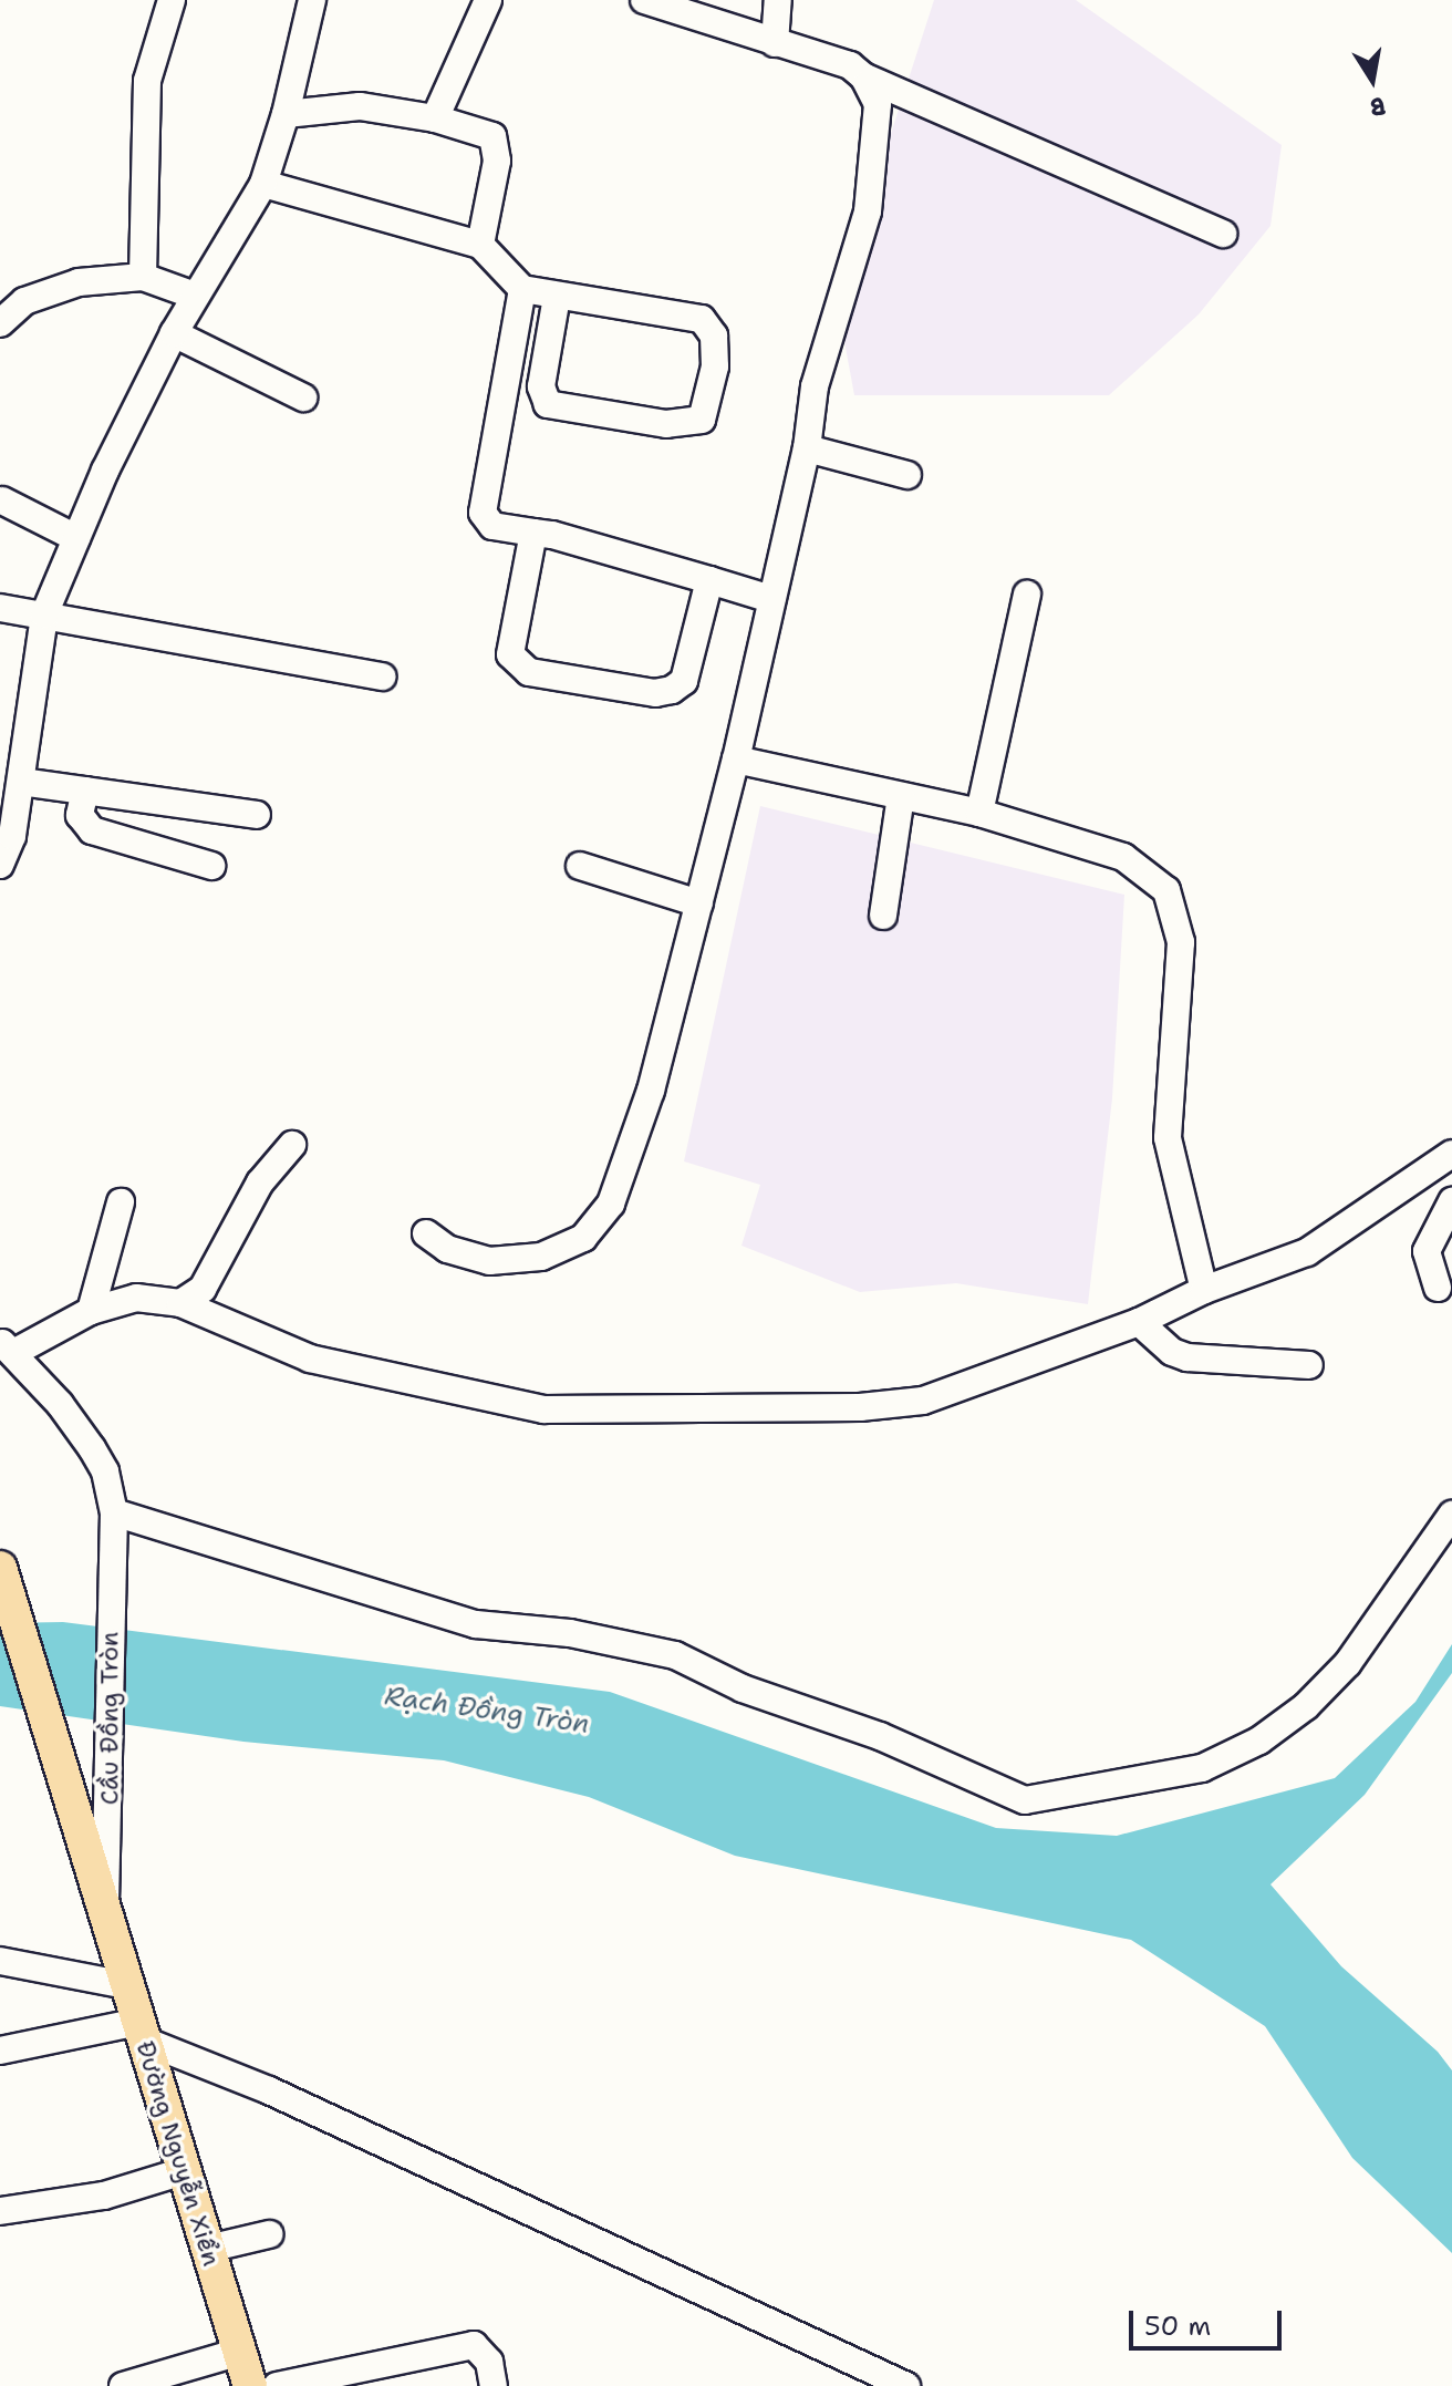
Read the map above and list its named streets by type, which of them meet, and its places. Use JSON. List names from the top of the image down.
{
  "streets": {
    "main road": ["Đường Nguyễn Xiển"],
    "street": ["Cầu Đồng Tròn"]
  },
  "crossings": [
    ["Cầu Đồng Tròn", "Đường Nguyễn Xiển"]
  ],
  "water": ["Rạch Đồng Tròn"],
  "scale_bar": "50 m",
  "north": "bottom"
}
